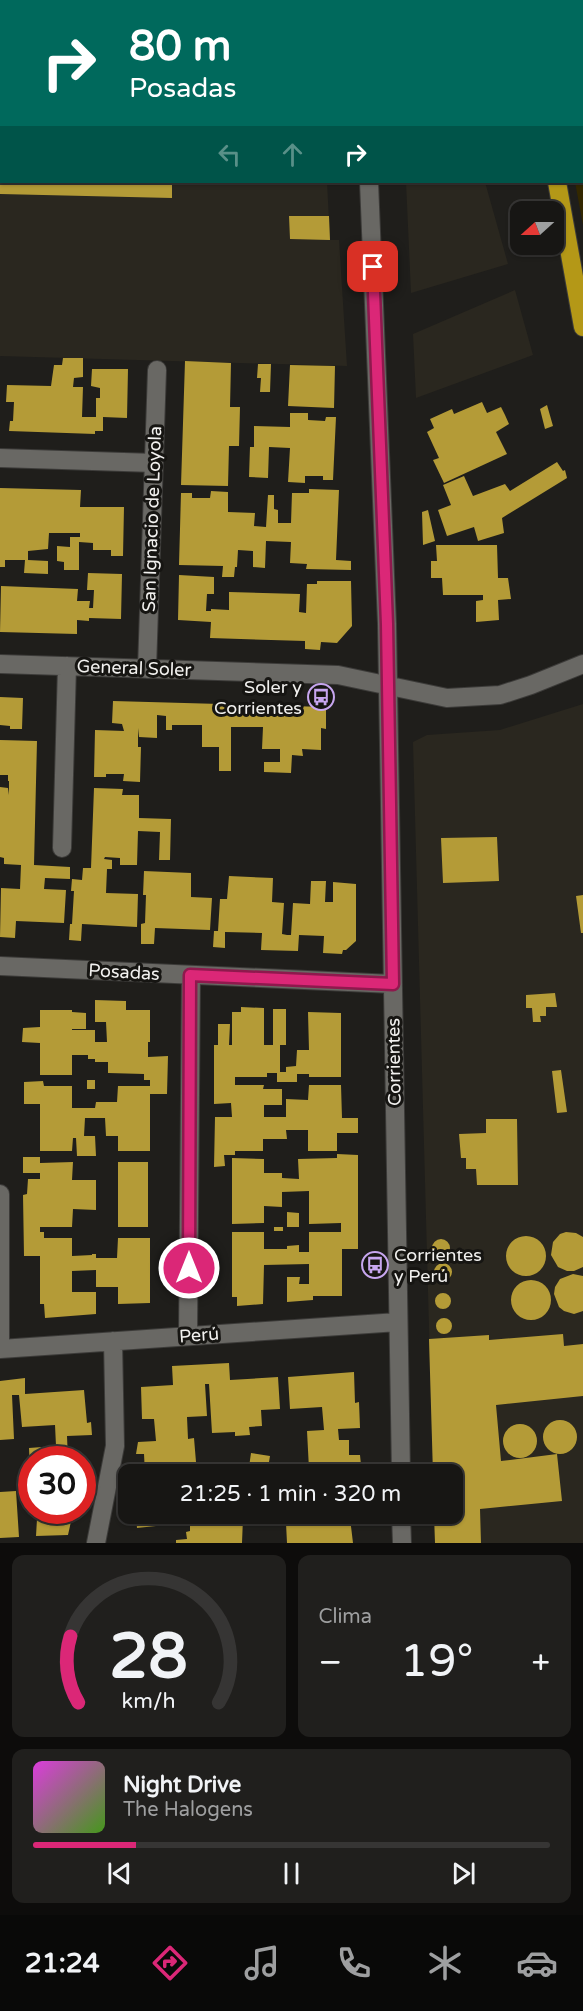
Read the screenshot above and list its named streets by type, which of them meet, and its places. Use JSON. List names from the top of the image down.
{
  "streets": {
    "street": [
      "San Ignacio de Loyola",
      "General Soler",
      "Posadas",
      "Corrientes",
      "Perú"
    ]
  },
  "crossings": [
    ["San Ignacio de Loyola", "General Soler"],
    ["General Soler", "Corrientes"],
    ["Posadas", "Corrientes"],
    ["Corrientes", "Perú"]
  ],
  "places": {
    "bus stop": ["Soler y Corrientes", "Corrientes y Perú"]
  },
  "north": "left",
  "page": {
    "turn": ["80 m", "Posadas"],
    "limit": "30",
    "trip": "21:25 · 1 min · 320 m",
    "tile": "Clima",
    "heat": ["−", "19°", "+"],
    "song": ["Night Drive", "The Halogens"],
    "tabs": "21:24",
    "gauge": ["28", "km/h"]
  }
}
